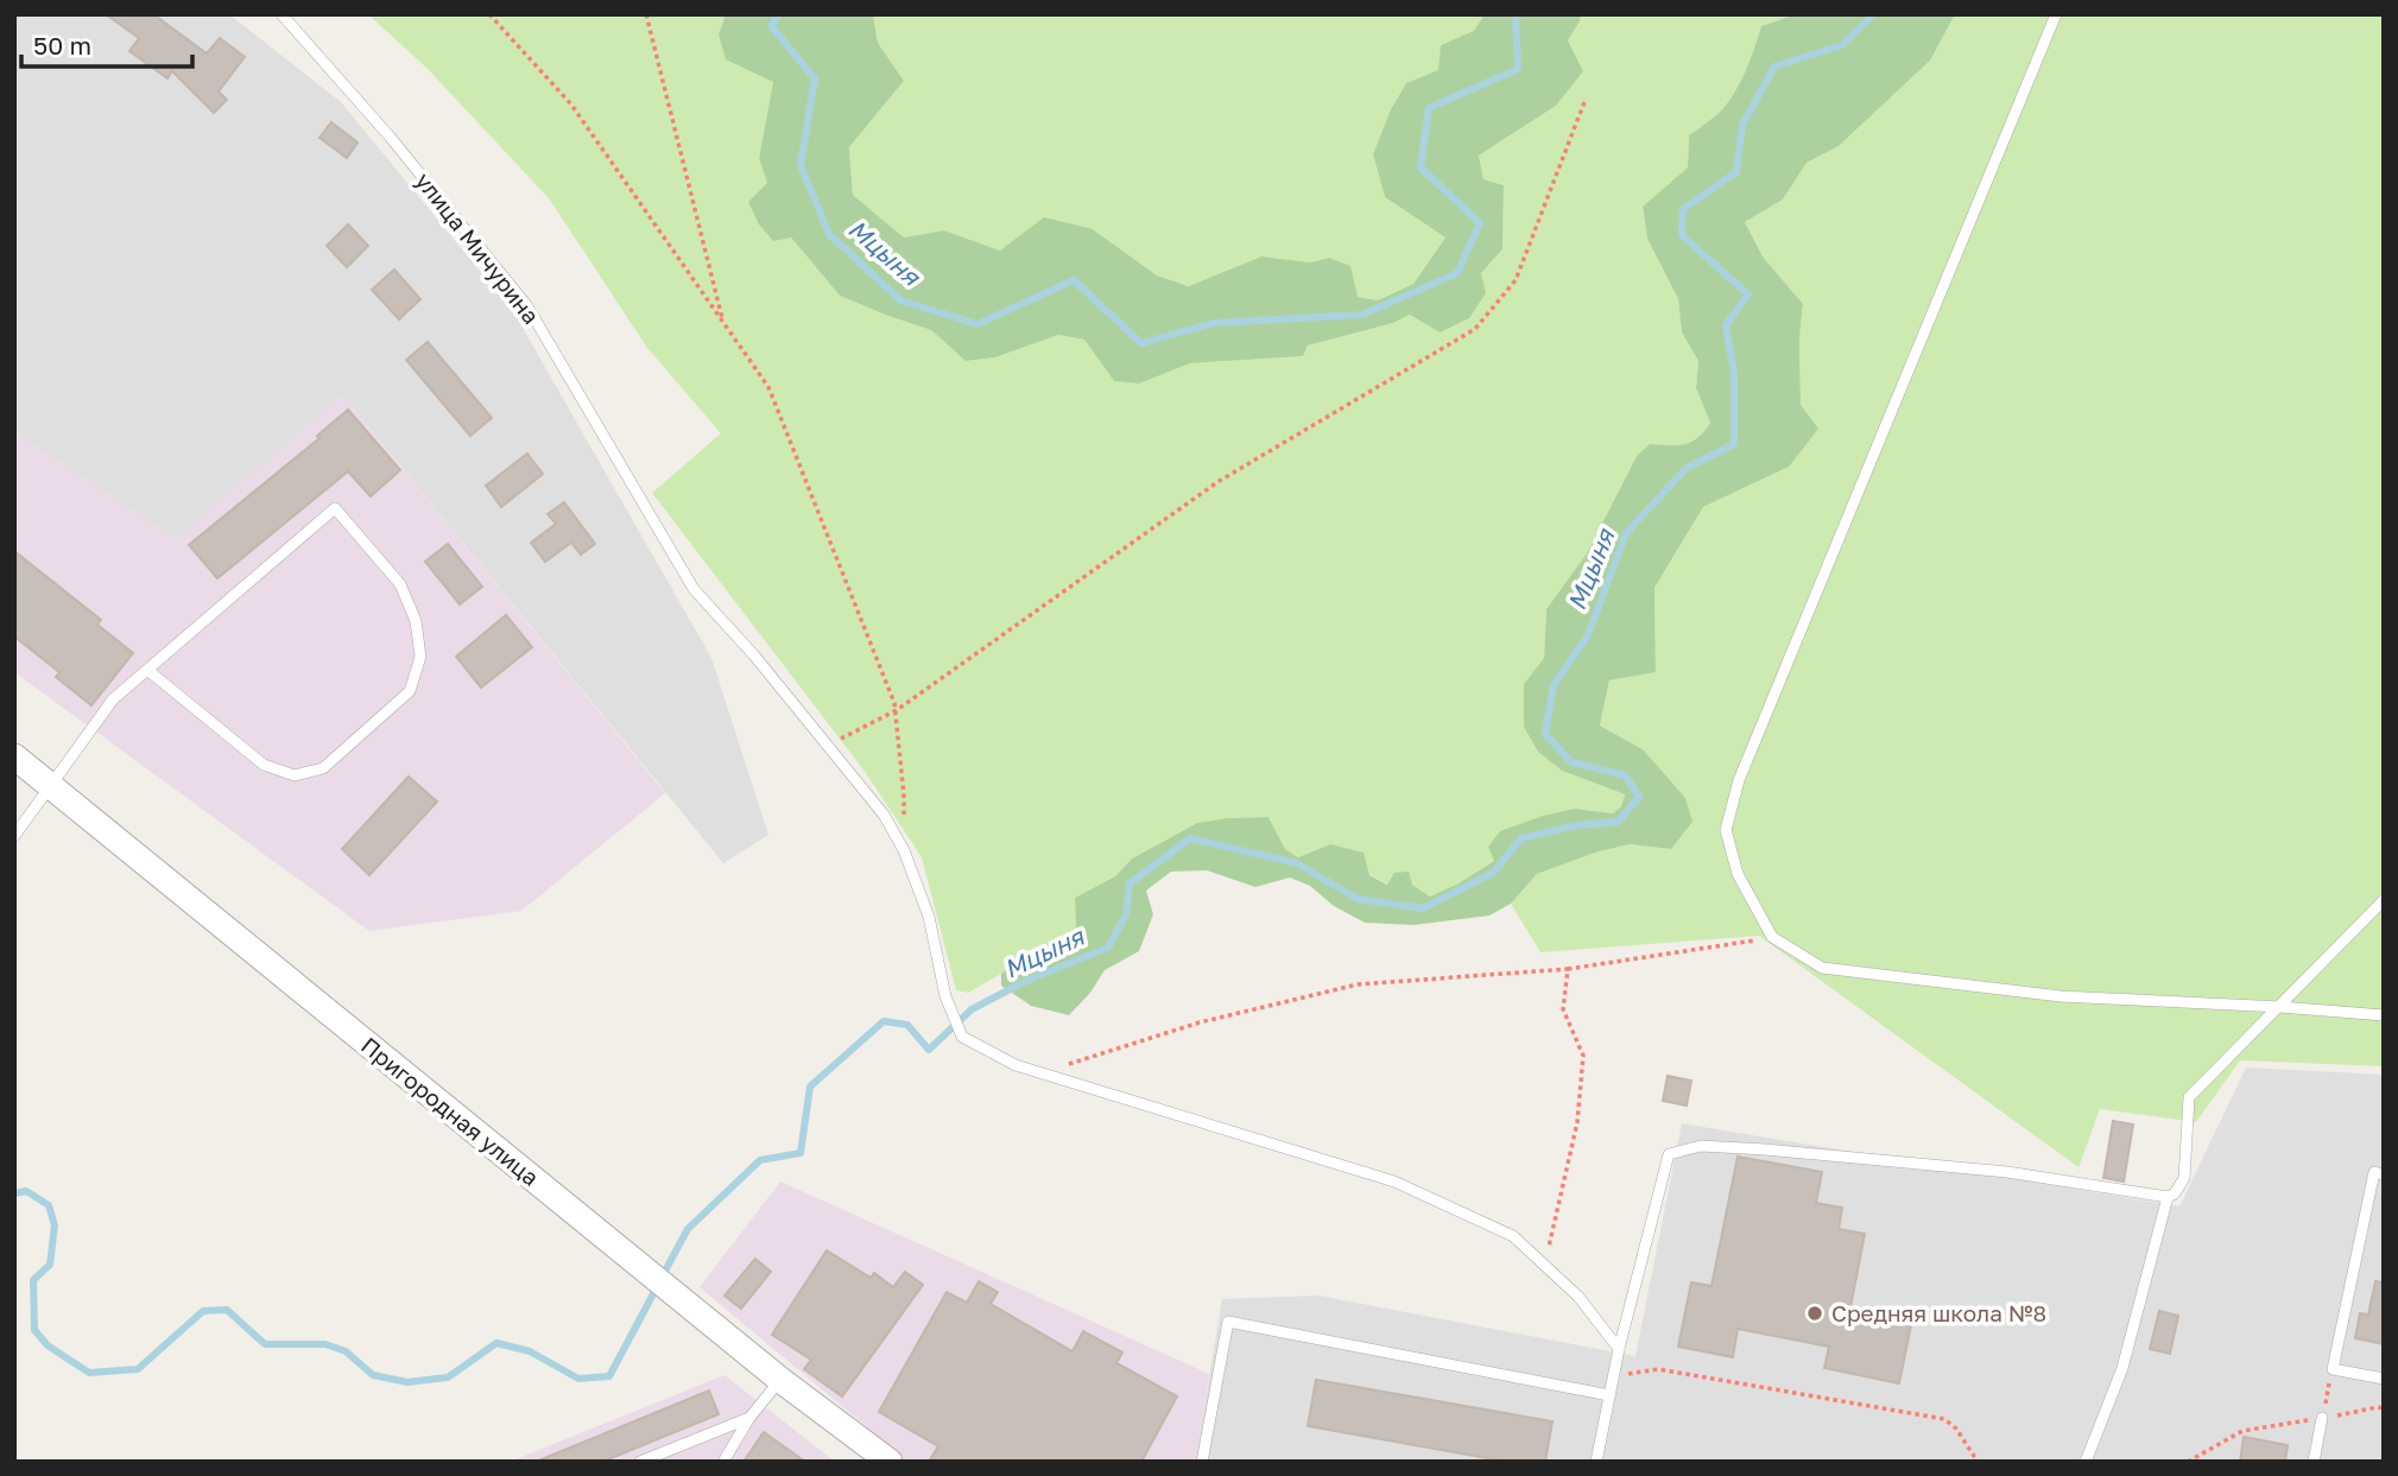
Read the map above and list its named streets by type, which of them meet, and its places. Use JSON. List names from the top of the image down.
{
  "streets": {
    "street": ["Пригородная улица"],
    "lane": ["улица Мичурина"]
  },
  "water": ["Мцыня"],
  "places": ["Средняя школа №8"],
  "scale_bar": "50 m"
}
